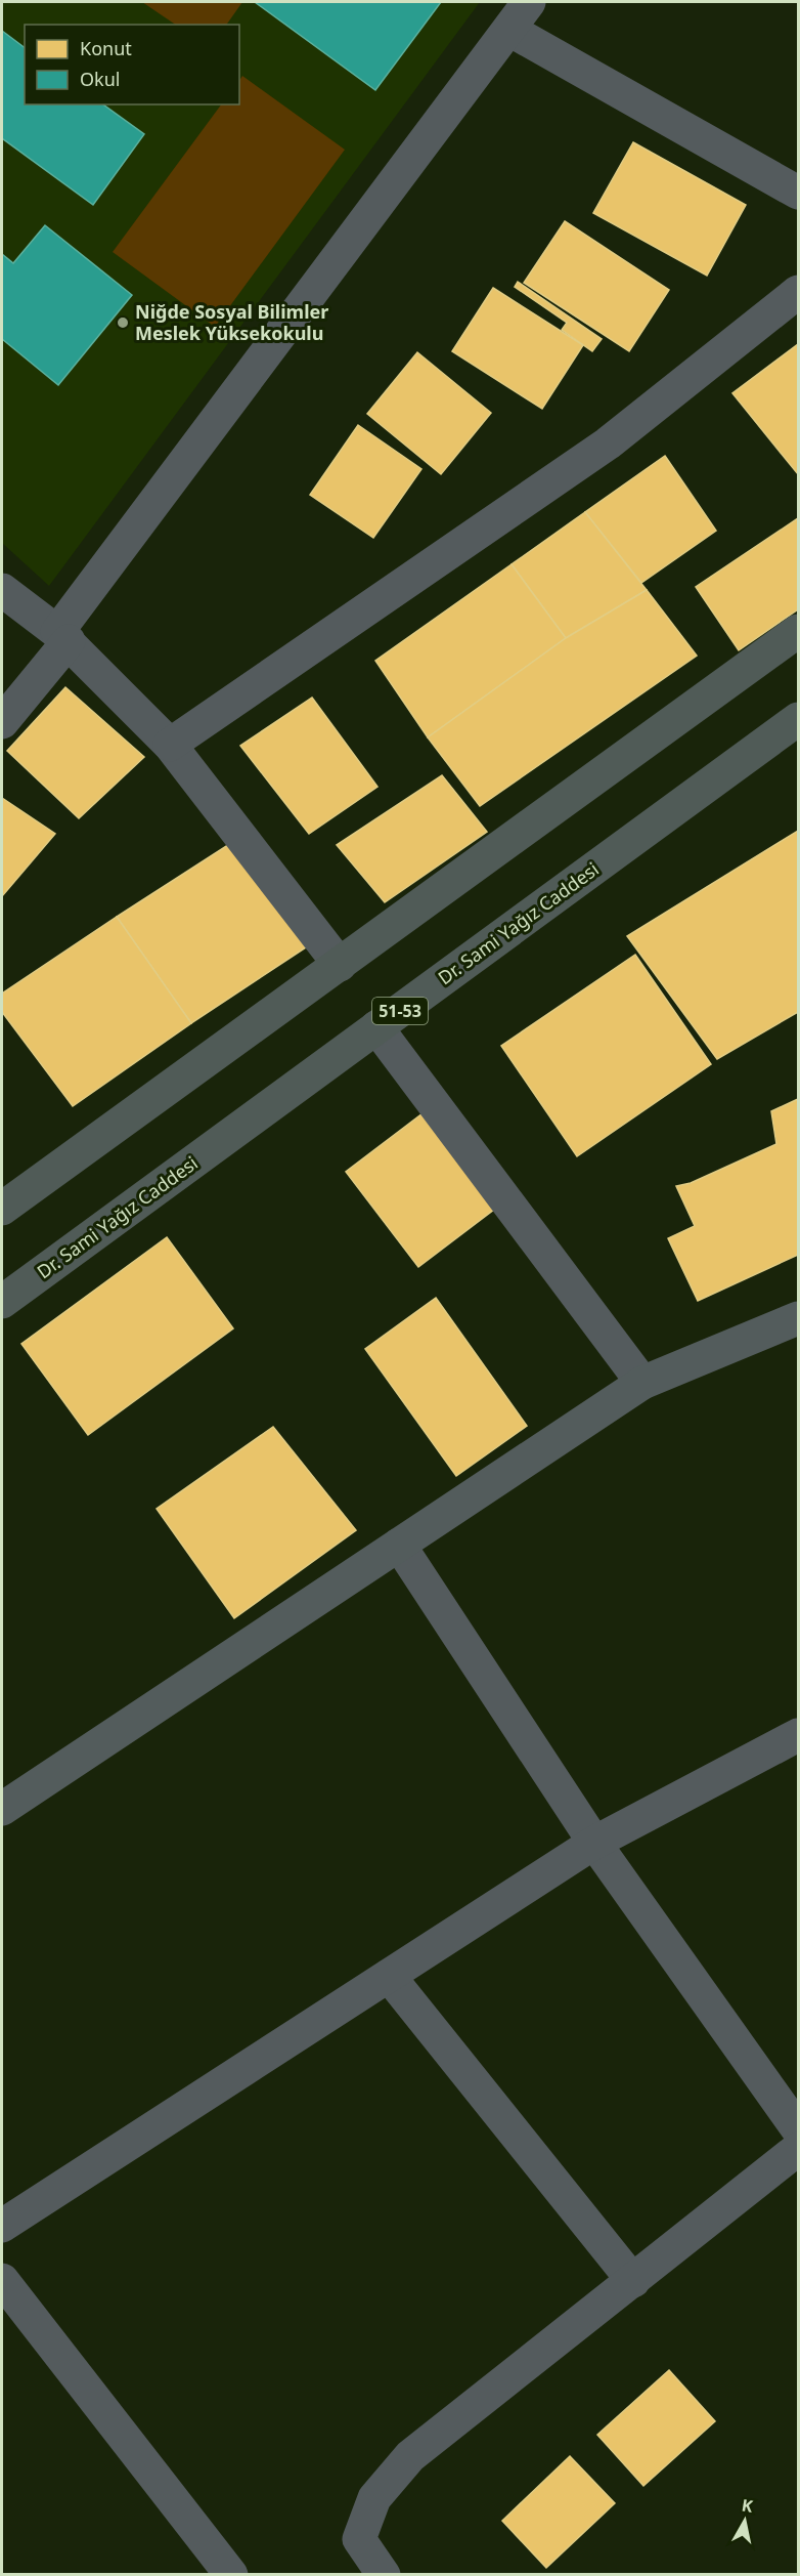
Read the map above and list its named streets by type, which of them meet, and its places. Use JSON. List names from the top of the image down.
{
  "streets": {
    "main road": ["Dr. Sami Yağız Caddesi", "51-53"]
  },
  "places": ["Niğde Sosyal Bilimler Meslek Yüksekokulu"],
  "legend": ["Konut", "Okul"],
  "north": "top"
}
